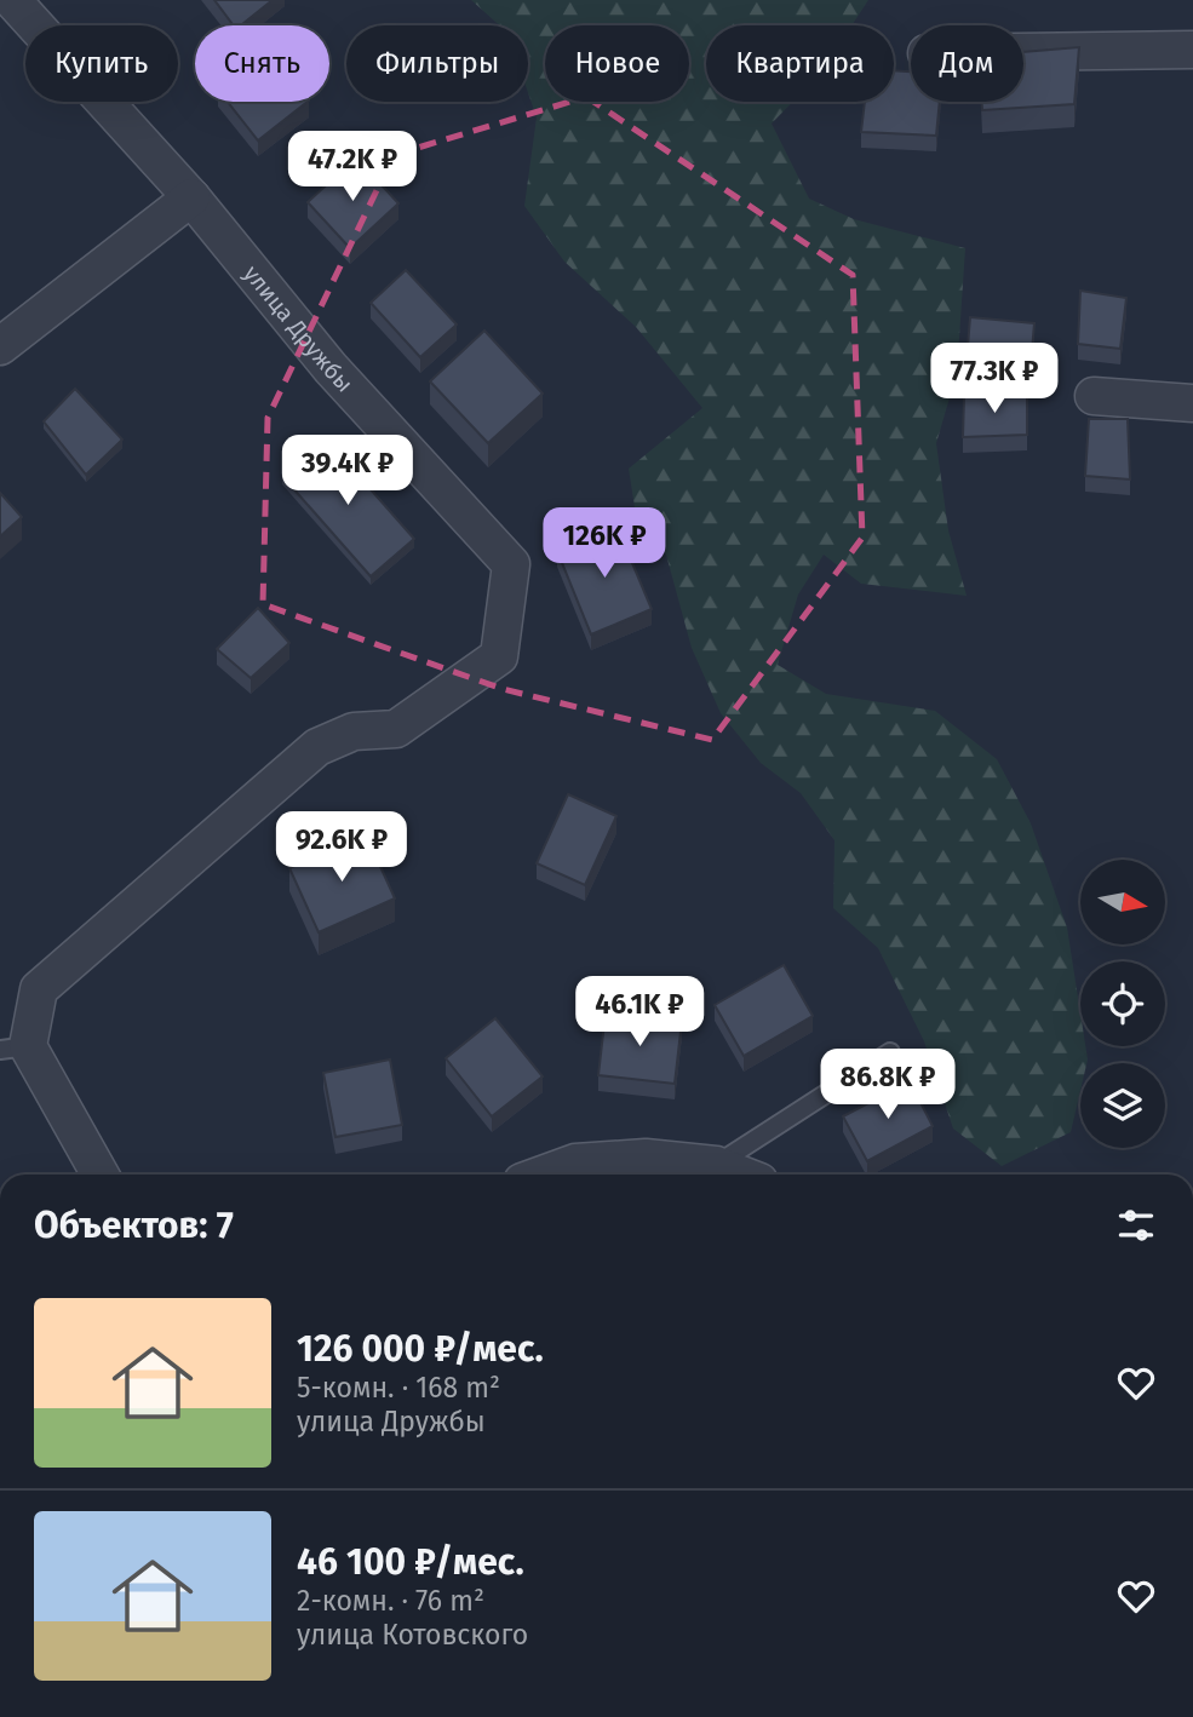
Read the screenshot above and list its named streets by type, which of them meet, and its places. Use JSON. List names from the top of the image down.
{
  "streets": {
    "street": ["улица Дружбы"]
  },
  "north": "right",
  "page": {
    "chip": [
      "Купить",
      "Снять",
      "Фильтры",
      "Новое",
      "Квартира",
      "Дом"
    ],
    "price": [
      "47.2K ₽",
      "77.3K ₽",
      "39.4K ₽",
      "126K ₽",
      "92.6K ₽",
      "46.1K ₽",
      "86.8K ₽"
    ],
    "heading": "Объектов: 7",
    "list": [
      {
        "name": "126 000 ₽/мес.",
        "note": "5-комн. · 168 m² · улица Дружбы"
      },
      {
        "name": "46 100 ₽/мес.",
        "note": "2-комн. · 76 m² · улица Котовского"
      }
    ]
  }
}
